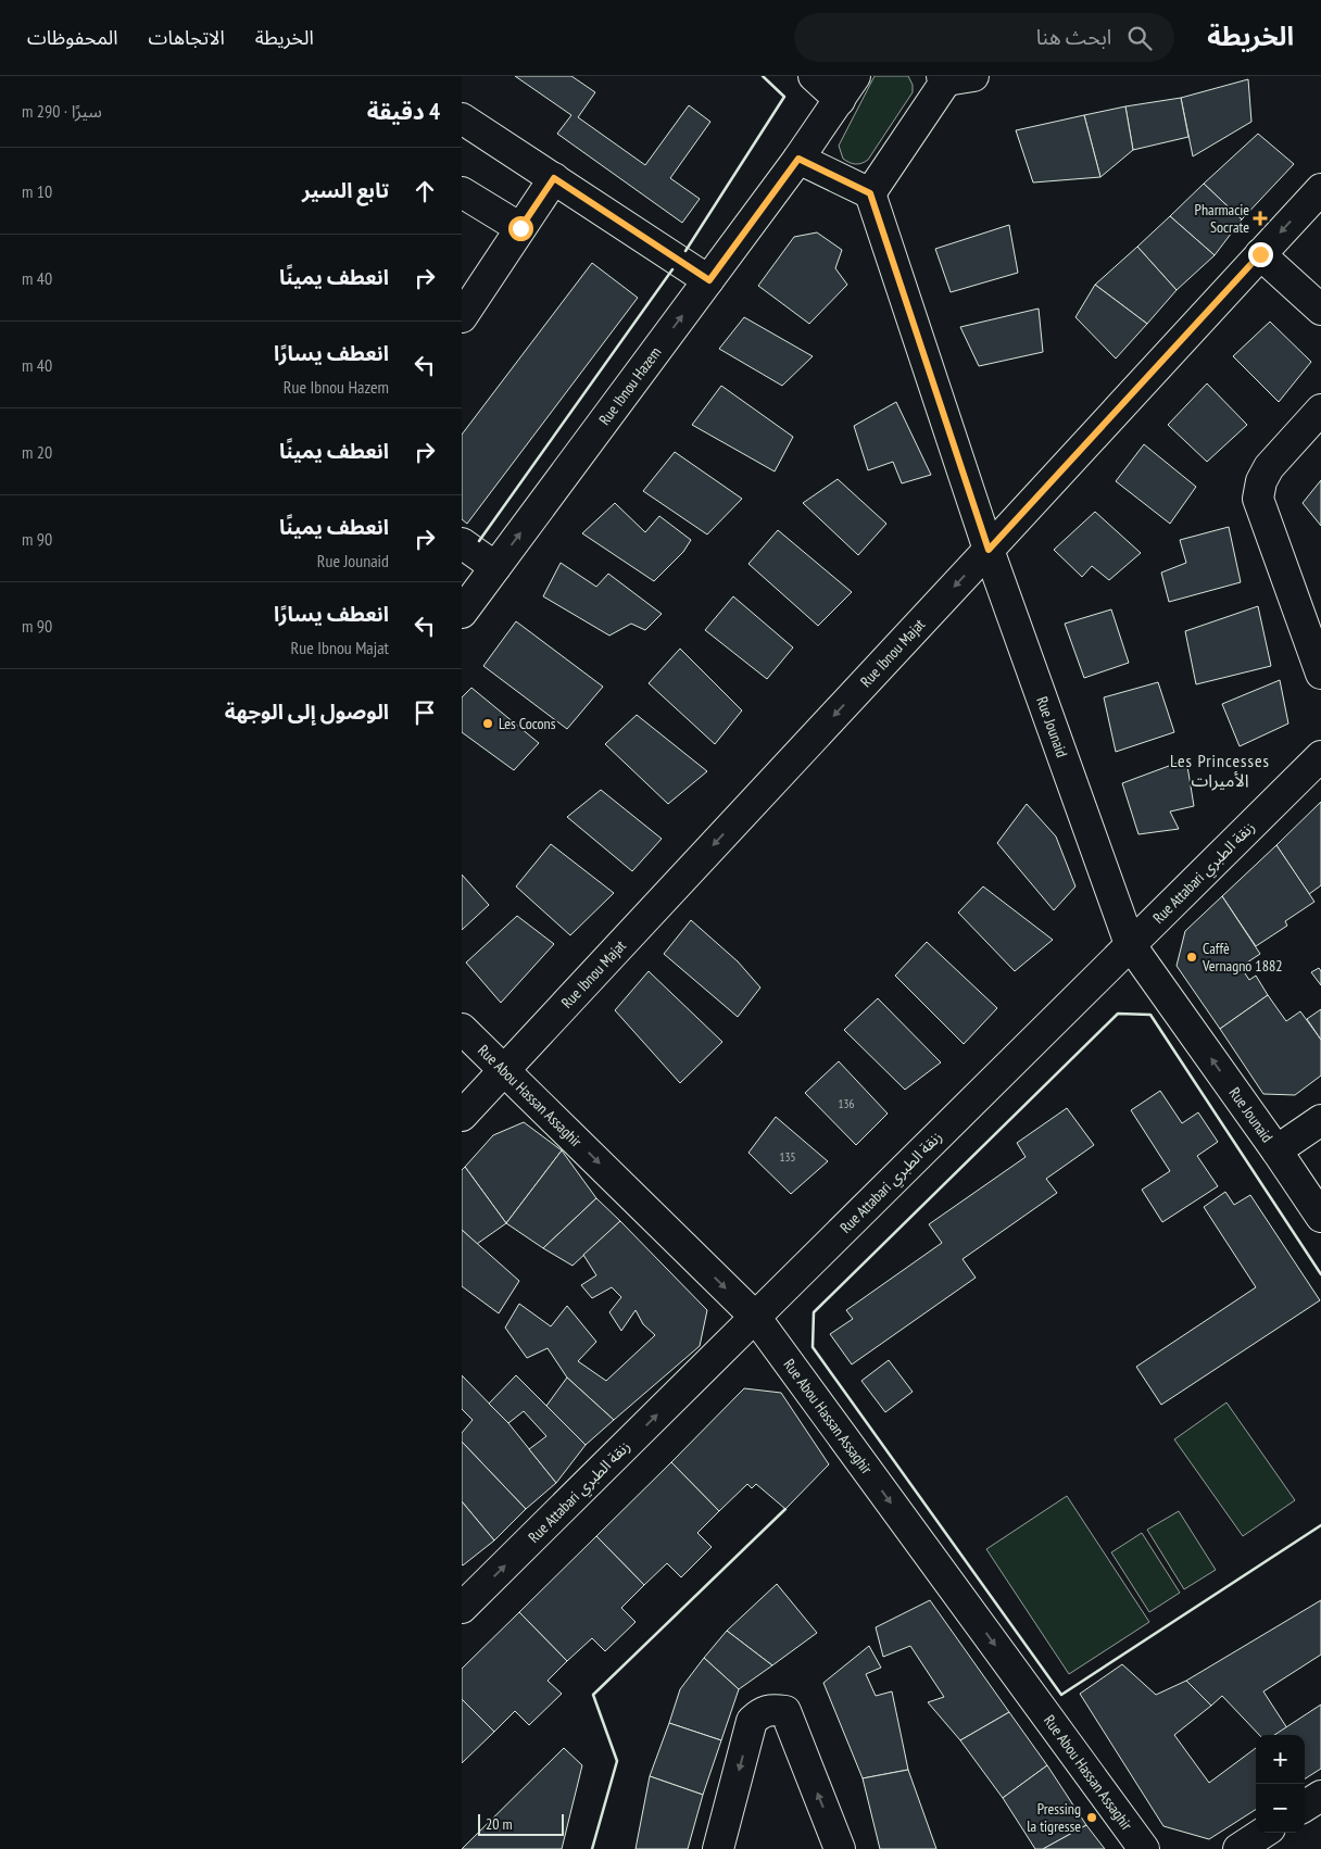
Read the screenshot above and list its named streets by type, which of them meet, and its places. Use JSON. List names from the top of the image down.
{
  "streets": {
    "street": [
      "Rue Ibnou Hazem",
      "Rue Ibnou Majat",
      "Rue Jounaid",
      "Rue Attabari زنقة الطبري",
      "Rue Abou Hassan Assaghir"
    ]
  },
  "crossings": [
    ["Rue Ibnou Majat", "Rue Jounaid"],
    ["Rue Ibnou Majat", "Rue Abou Hassan Assaghir"],
    ["Rue Jounaid", "Rue Attabari زنقة الطبري"],
    ["Rue Attabari زنقة الطبري", "Rue Abou Hassan Assaghir"]
  ],
  "one_way": ["Rue Ibnou Majat", "Rue Abou Hassan Assaghir"],
  "districts": ["Les Princesses الأميرات"],
  "places": {
    "health": ["Pharmacie Socrate"],
    "other": ["Les Cocons", "Caffè Vernagno 1882", "Pressing la tigresse"]
  },
  "house_numbers": ["136", "135"],
  "scale_bar": "20 m",
  "page": {
    "header": "الخريطة",
    "search": "ابحث هنا",
    "nav": ["الخريطة", "الاتجاهات", "المحفوظات"],
    "heading": ["4 دقيقة", "سيرًا · 290 m"],
    "list": [
      ["تابع السير", "10 m"],
      ["انعطف يمينًا", "40 m"],
      ["انعطف يسارًا", "Rue Ibnou Hazem", "40 m"],
      ["انعطف يمينًا", "20 m"],
      ["انعطف يمينًا", "Rue Jounaid", "90 m"],
      ["انعطف يسارًا", "Rue Ibnou Majat", "90 m"],
      "الوصول إلى الوجهة"
    ],
    "map_buttons": ["+", "−"],
    "scale": "20 m"
  }
}
